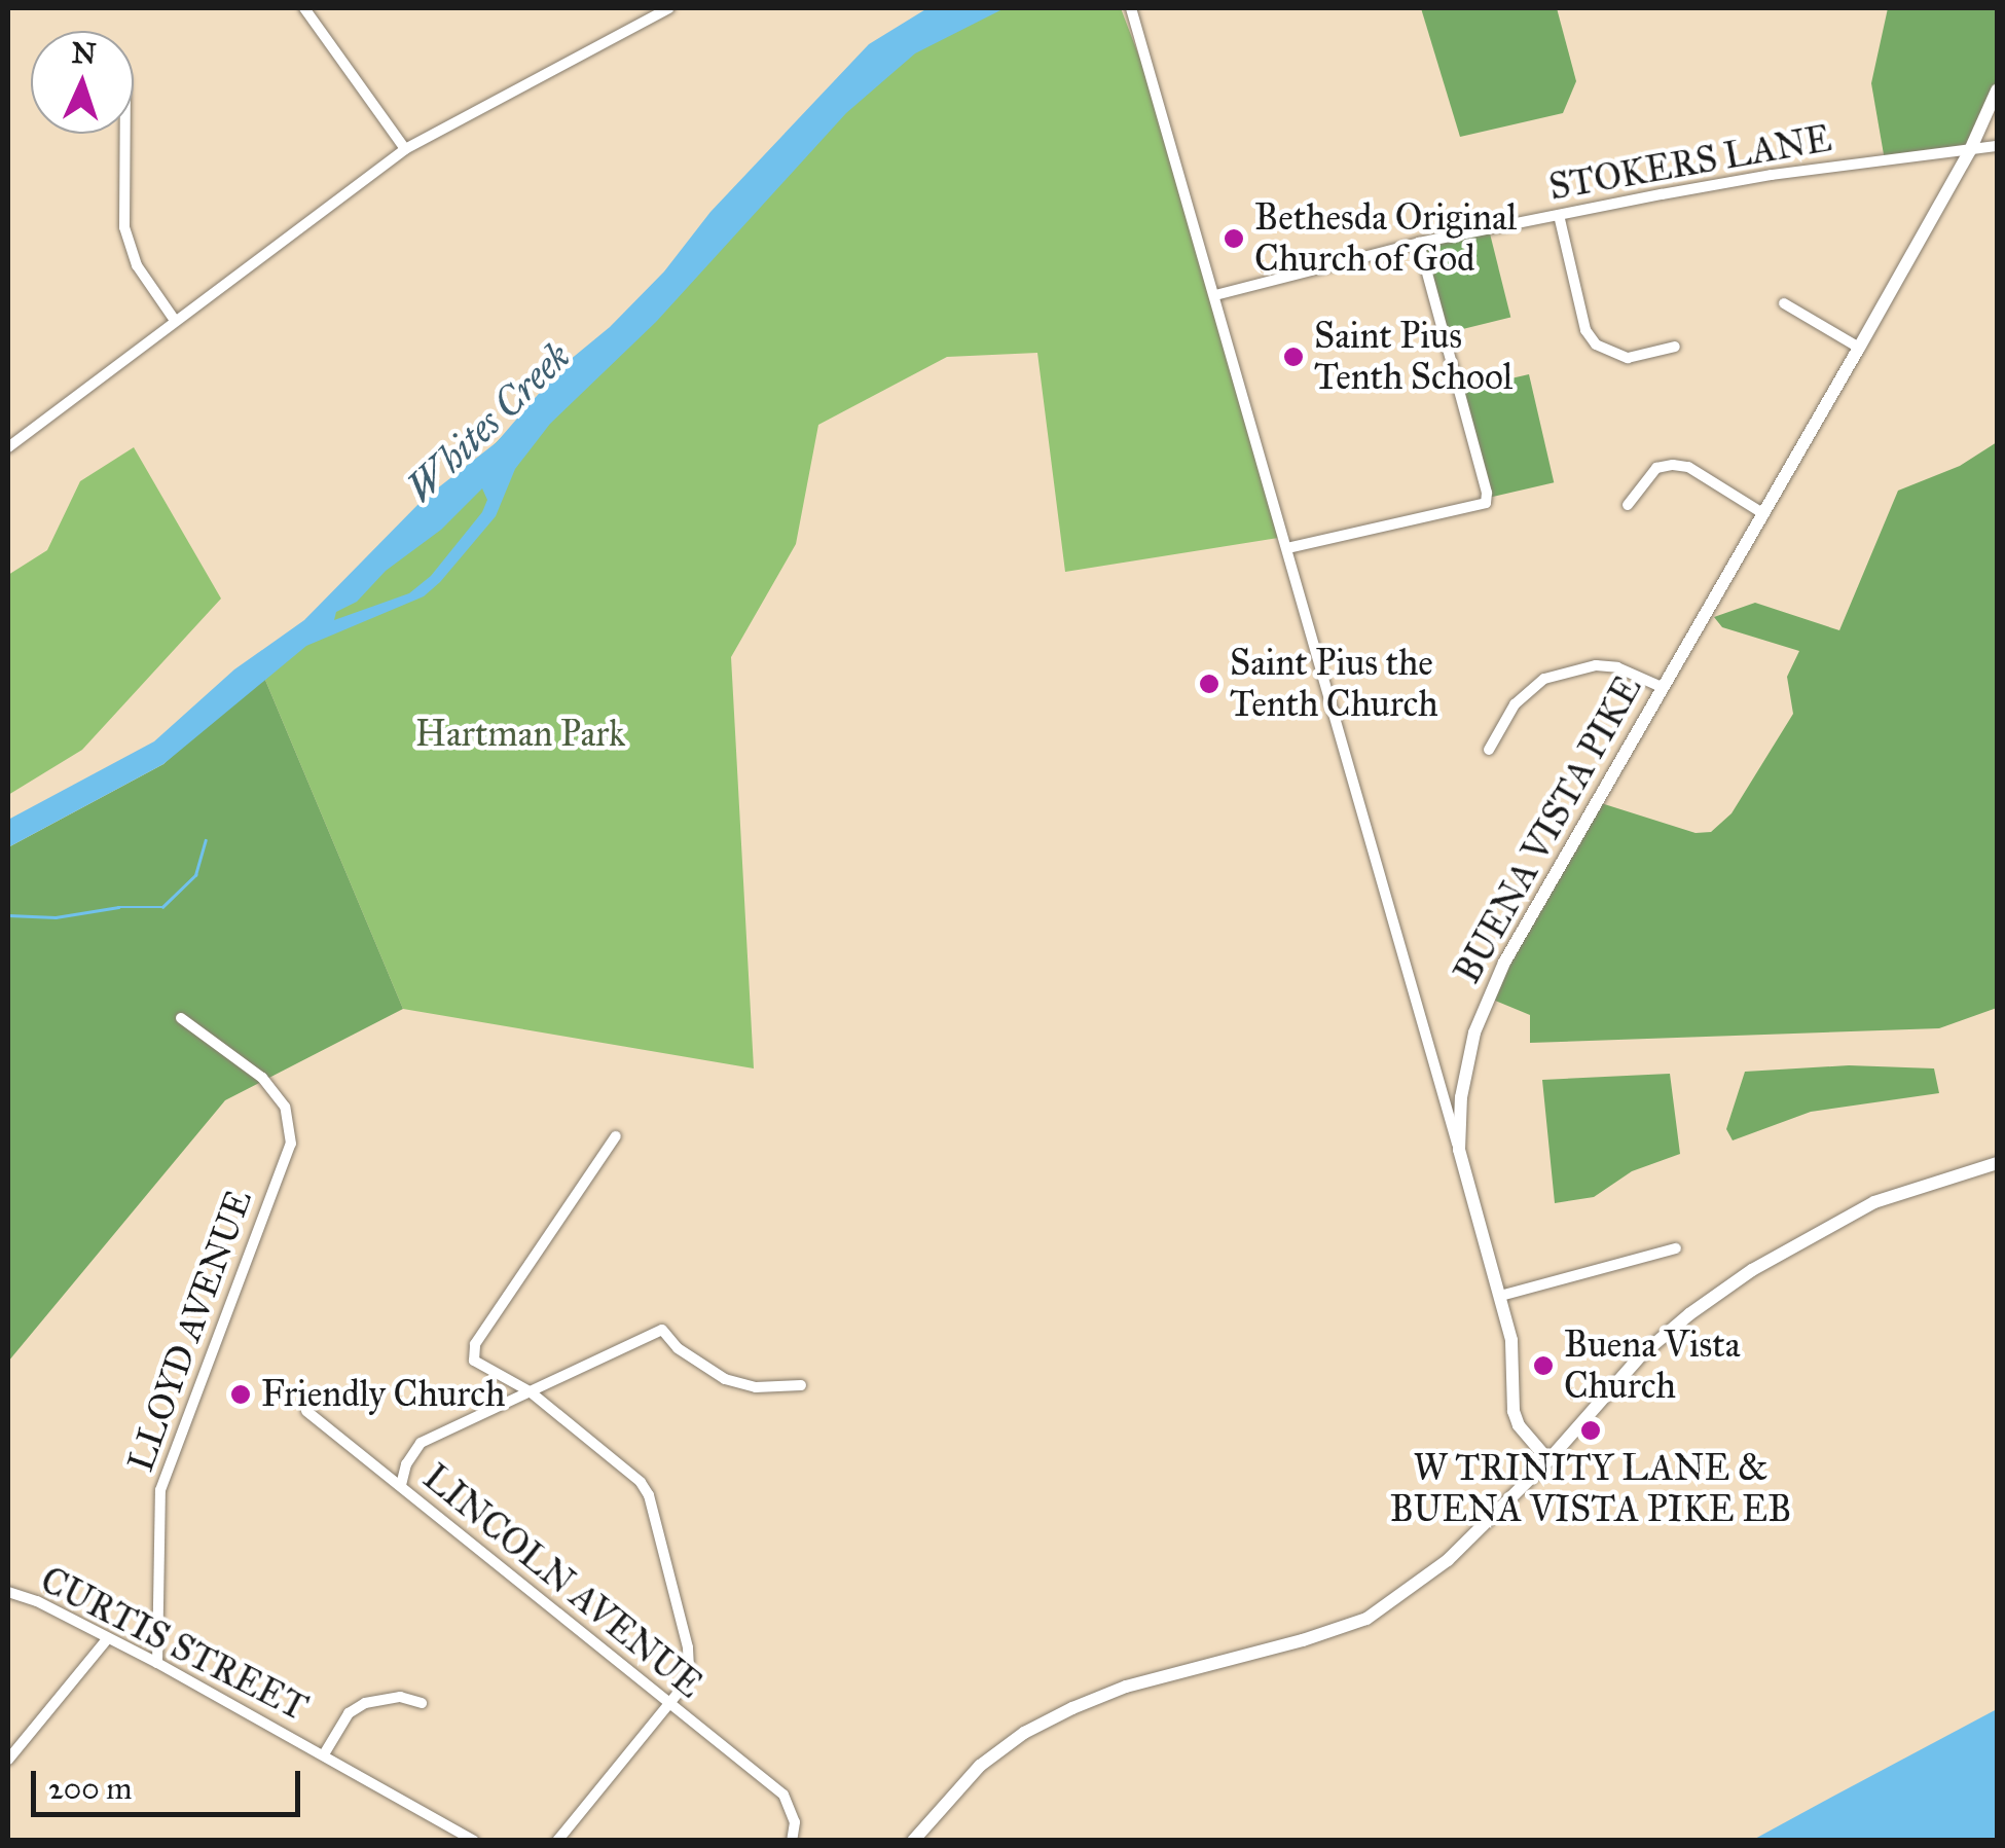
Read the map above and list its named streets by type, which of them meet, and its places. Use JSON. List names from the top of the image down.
{
  "streets": {
    "main road": ["BUENA VISTA PIKE"],
    "street": [
      "STOKERS LANE",
      "LLOYD AVENUE",
      "LINCOLN AVENUE",
      "CURTIS STREET"
    ]
  },
  "crossings": [
    ["STOKERS LANE", "BUENA VISTA PIKE"],
    ["LLOYD AVENUE", "CURTIS STREET"]
  ],
  "water": ["Whites Creek"],
  "parks": ["Hartman Park"],
  "places": [
    "Bethesda Original Church of God",
    "Saint Pius Tenth School",
    "Saint Pius the Tenth Church",
    "Buena Vista Church",
    "Friendly Church",
    "W TRINITY LANE & BUENA VISTA PIKE EB"
  ],
  "scale_bar": "200 m",
  "north": "top"
}
